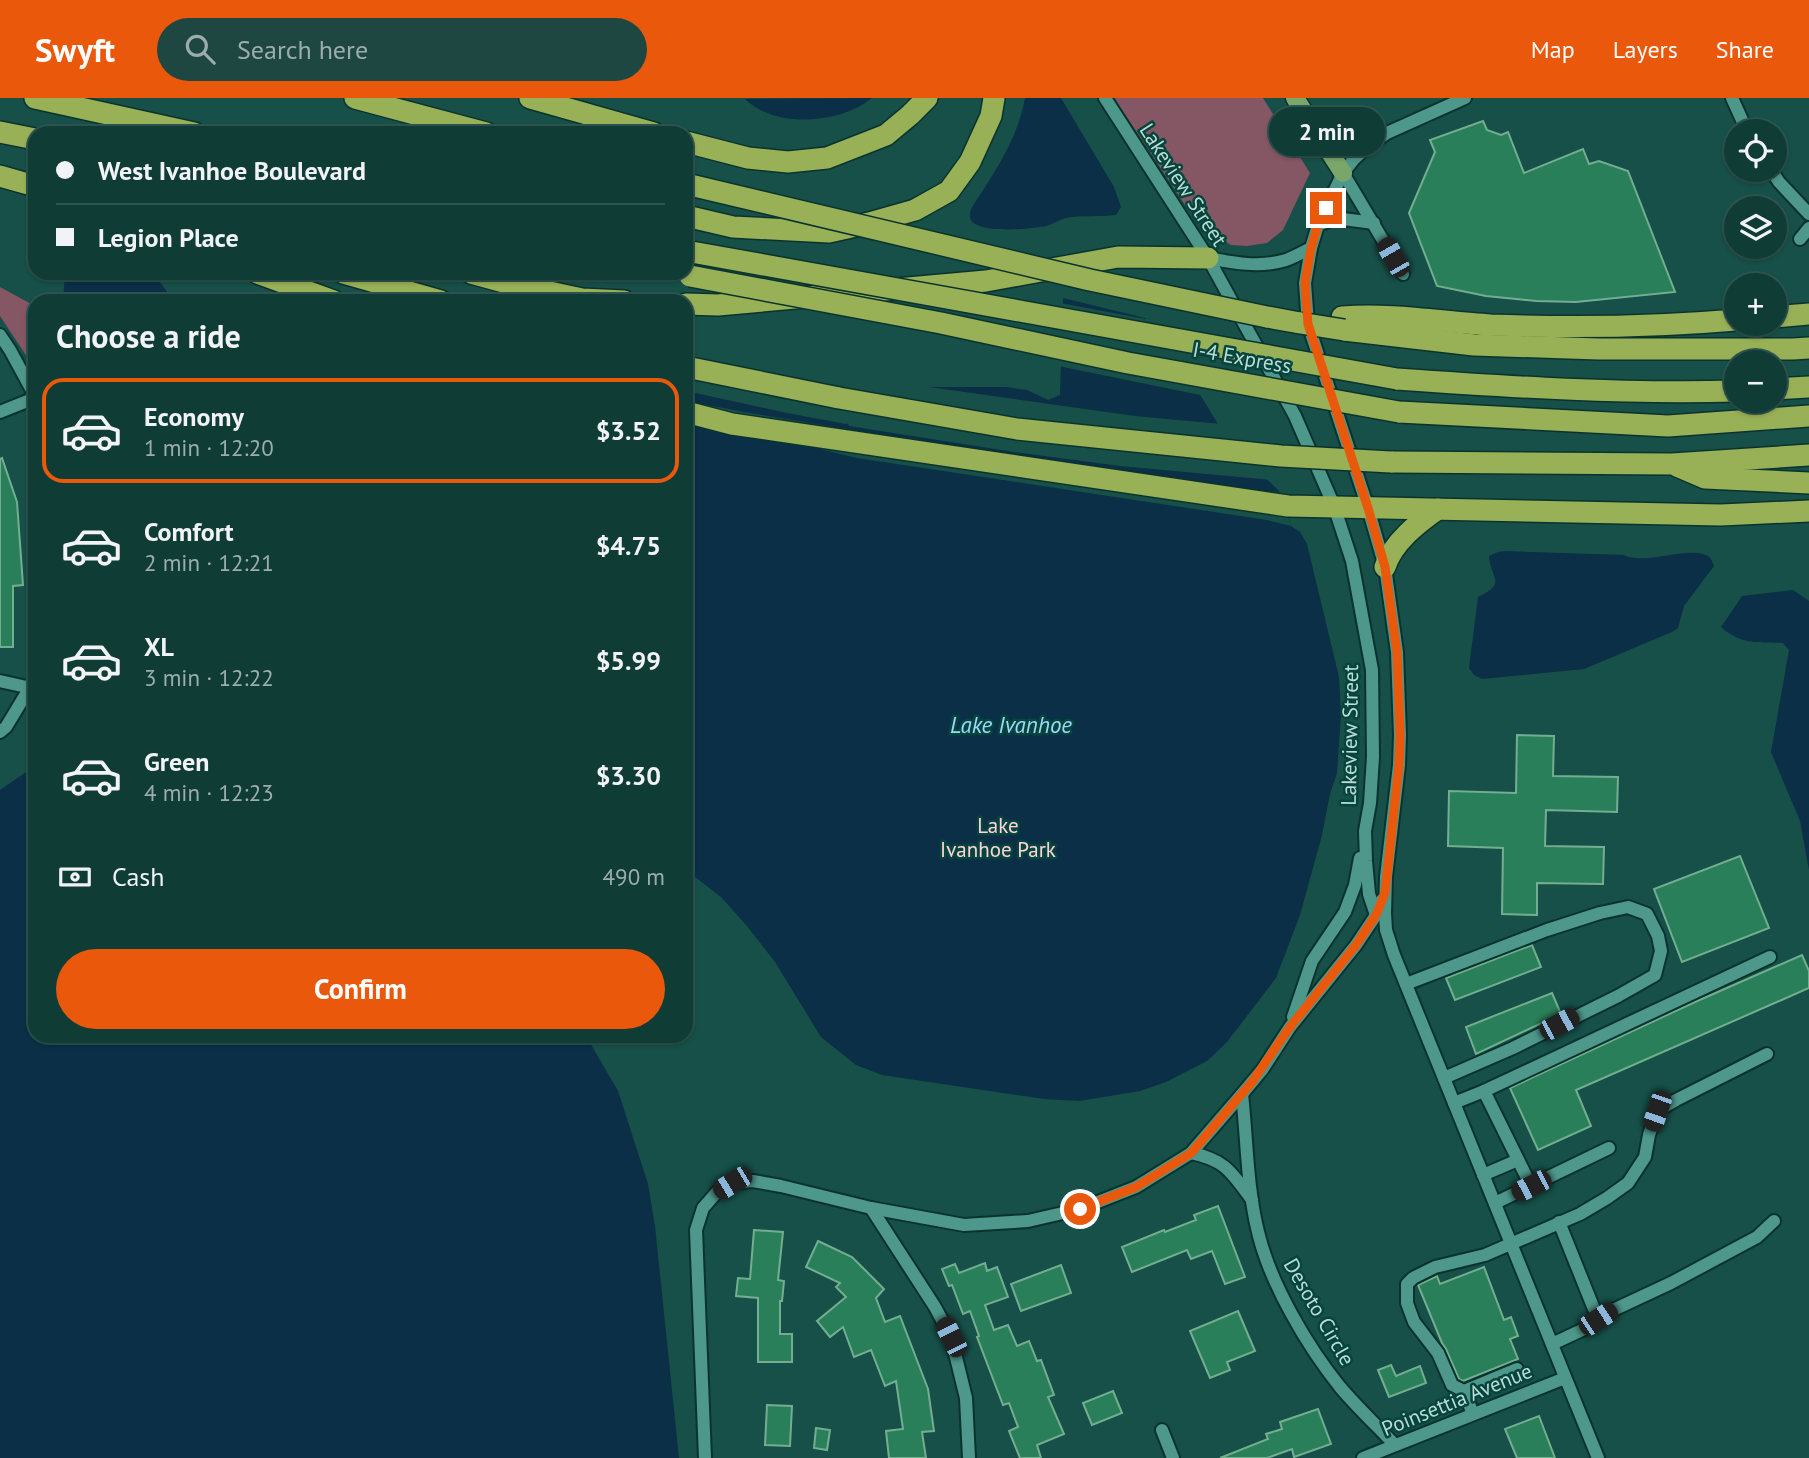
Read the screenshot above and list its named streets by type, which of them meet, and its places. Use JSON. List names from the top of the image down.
{
  "streets": {
    "highway": ["I-4 Express"],
    "street": ["Lakeview Street", "Desoto Circle", "Poinsettia Avenue"]
  },
  "crossings": [
    ["Lakeview Street", "Poinsettia Avenue"],
    ["Desoto Circle", "Poinsettia Avenue"]
  ],
  "water": ["Lake Ivanhoe"],
  "parks": ["Lake Ivanhoe Park"],
  "page": {
    "header": "Swyft",
    "search": "Search here",
    "nav": ["Map", "Layers", "Share"],
    "bubble": "2 min",
    "map_buttons": ["+", "−"],
    "banner": ["West Ivanhoe Boulevard", "Legion Place"],
    "heading": "Choose a ride",
    "list": [
      {
        "name": "Economy",
        "note": "1 min · 12:20",
        "value": "$3.52"
      },
      {
        "name": "Comfort",
        "note": "2 min · 12:21",
        "value": "$4.75"
      },
      {
        "name": "XL",
        "note": "3 min · 12:22",
        "value": "$5.99"
      },
      {
        "name": "Green",
        "note": "4 min · 12:23",
        "value": "$3.30"
      }
    ],
    "pay": ["Cash", "490 m"],
    "buttons": "Confirm"
  }
}
